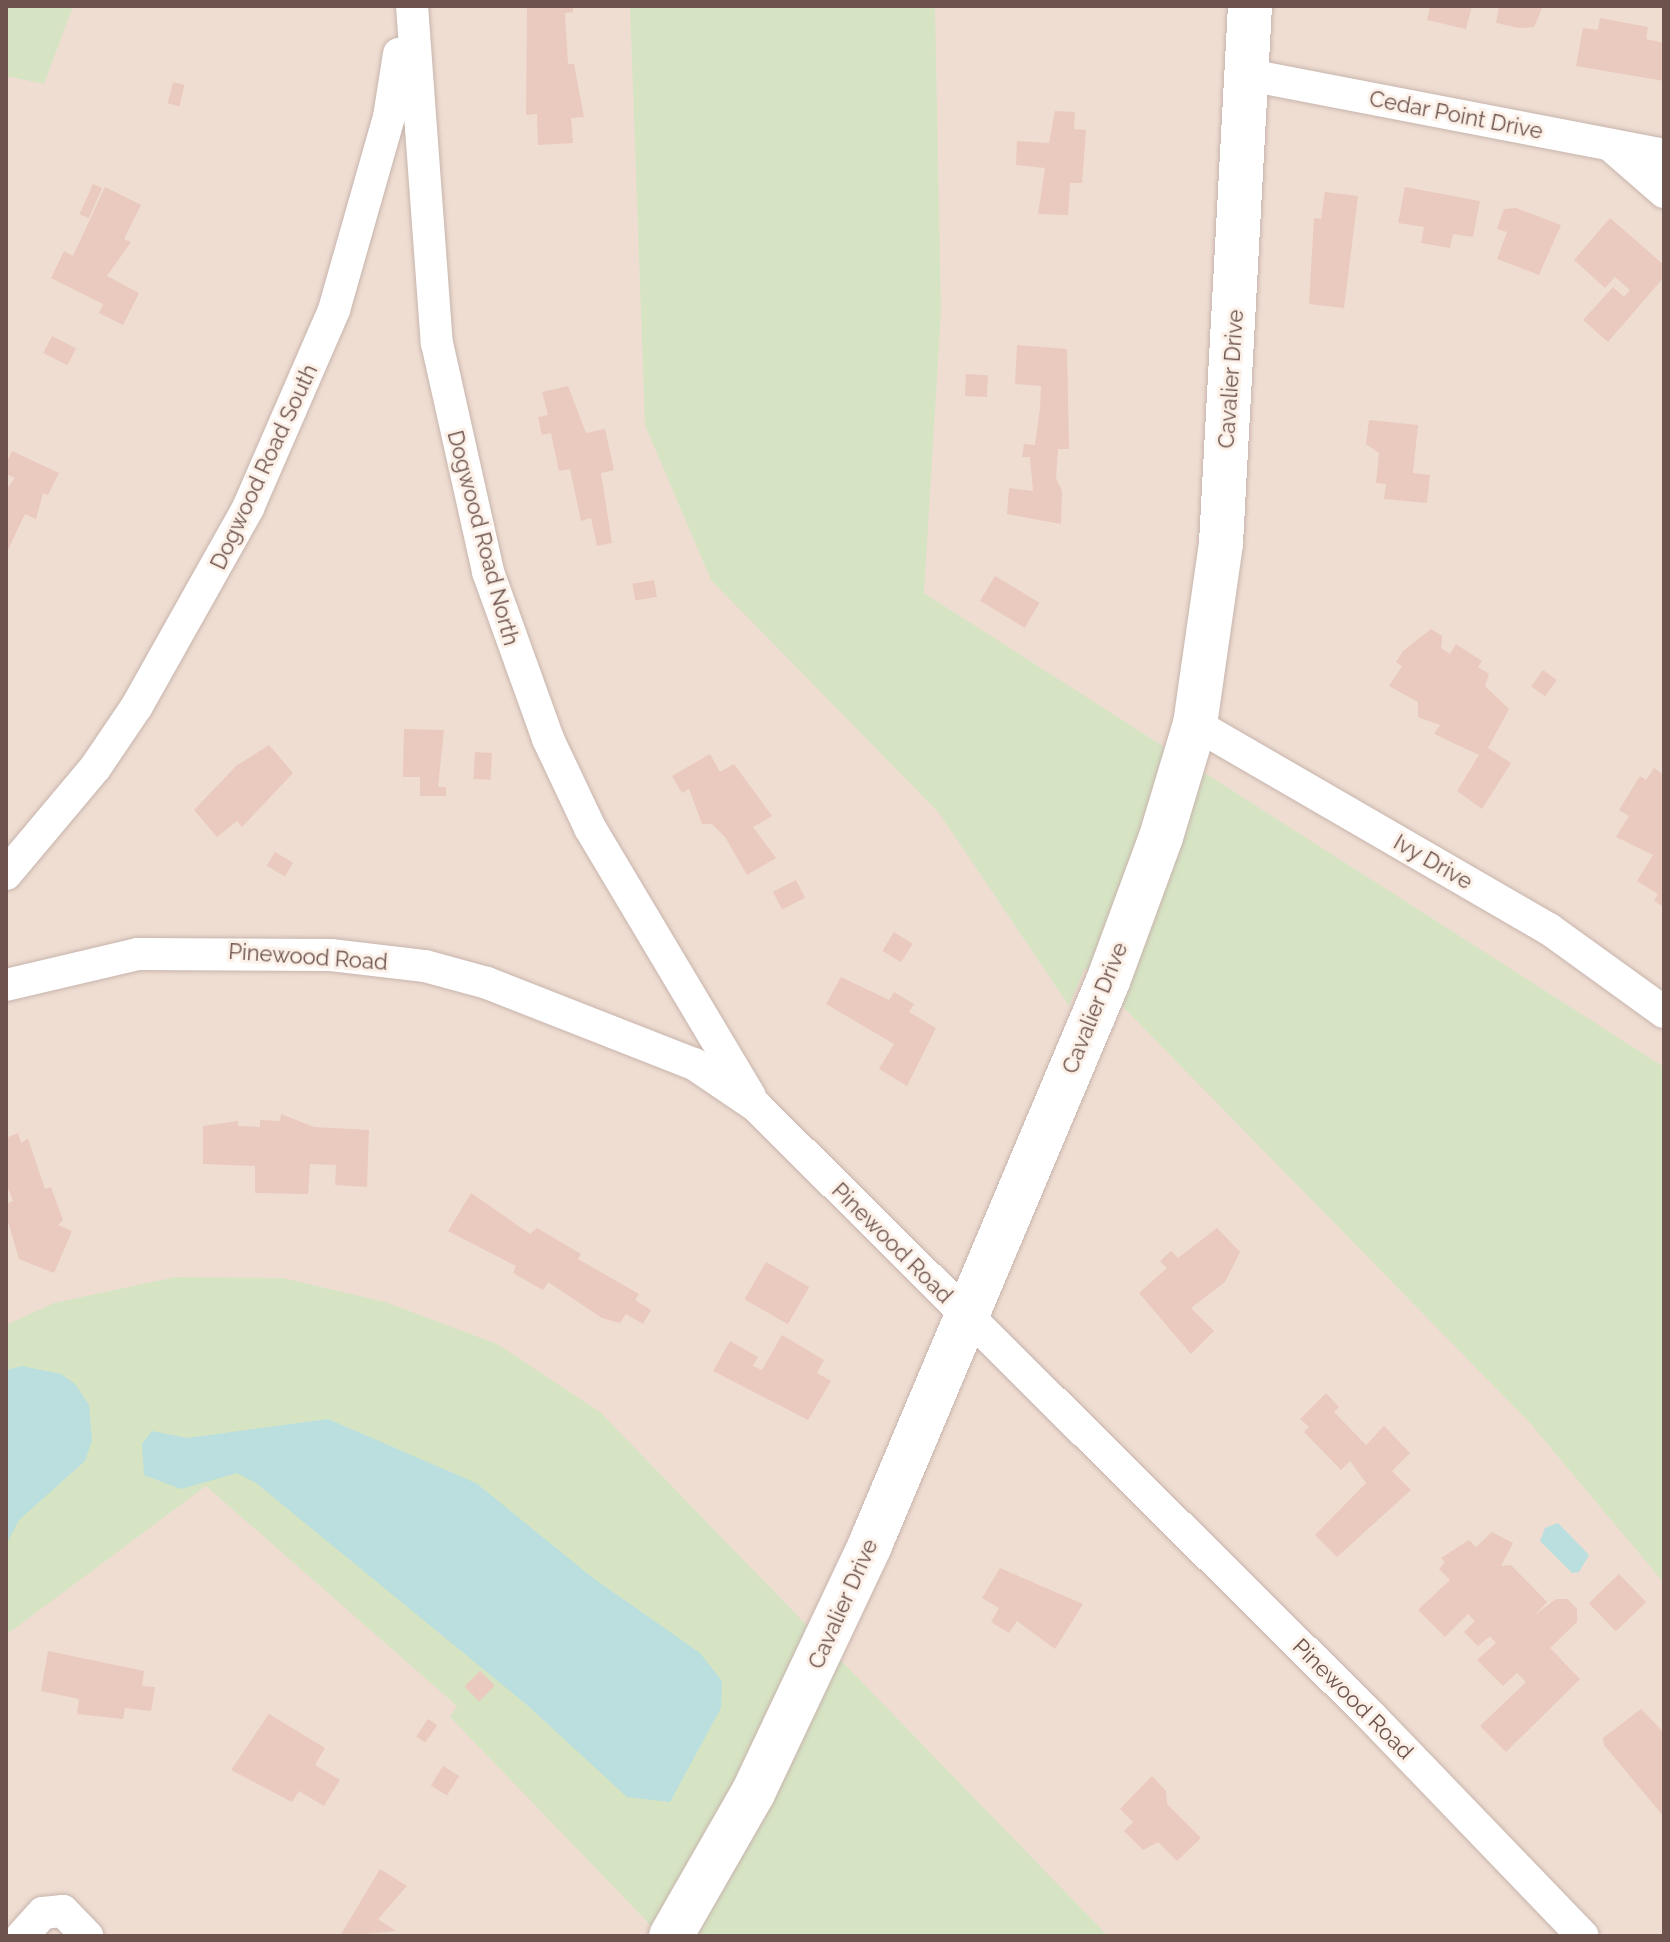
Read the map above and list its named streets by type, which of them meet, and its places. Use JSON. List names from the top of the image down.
{
  "streets": {
    "street": [
      "Cedar Point Drive",
      "Cavalier Drive",
      "Dogwood Road South",
      "Dogwood Road North",
      "Ivy Drive",
      "Pinewood Road"
    ]
  },
  "crossings": [
    ["Cedar Point Drive", "Cavalier Drive"],
    ["Cavalier Drive", "Ivy Drive"],
    ["Cavalier Drive", "Pinewood Road"],
    ["Dogwood Road South", "Dogwood Road North"],
    ["Dogwood Road North", "Pinewood Road"]
  ]
}
